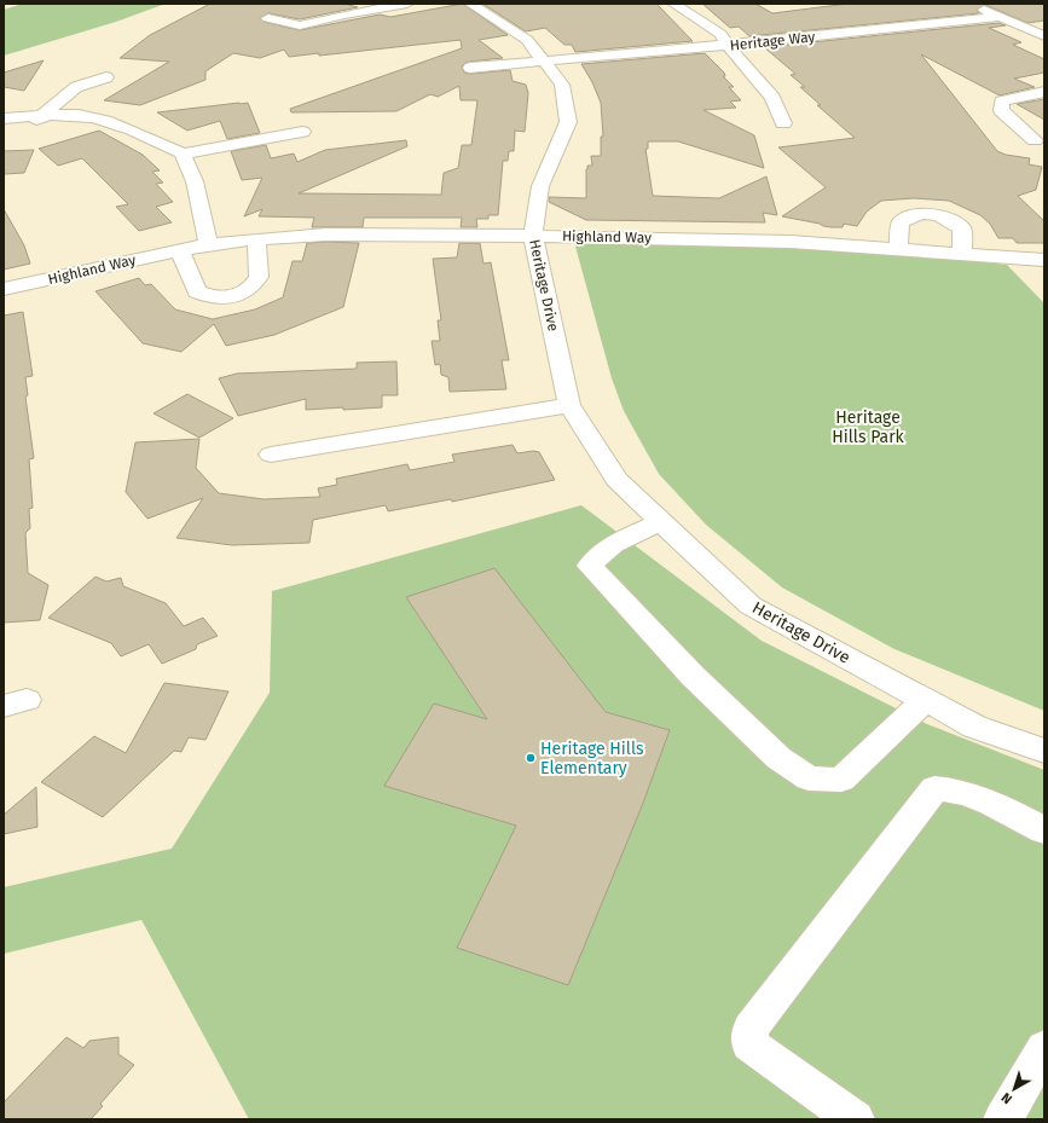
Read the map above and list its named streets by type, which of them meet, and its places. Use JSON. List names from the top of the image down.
{
  "streets": {
    "street": ["Heritage Way", "Highland Way", "Heritage Drive"]
  },
  "crossings": [
    ["Heritage Way", "Heritage Drive"],
    ["Highland Way", "Heritage Drive"]
  ],
  "parks": ["Heritage Hills Park"],
  "places": ["Heritage Hills Elementary"],
  "north": "bottom left"
}
